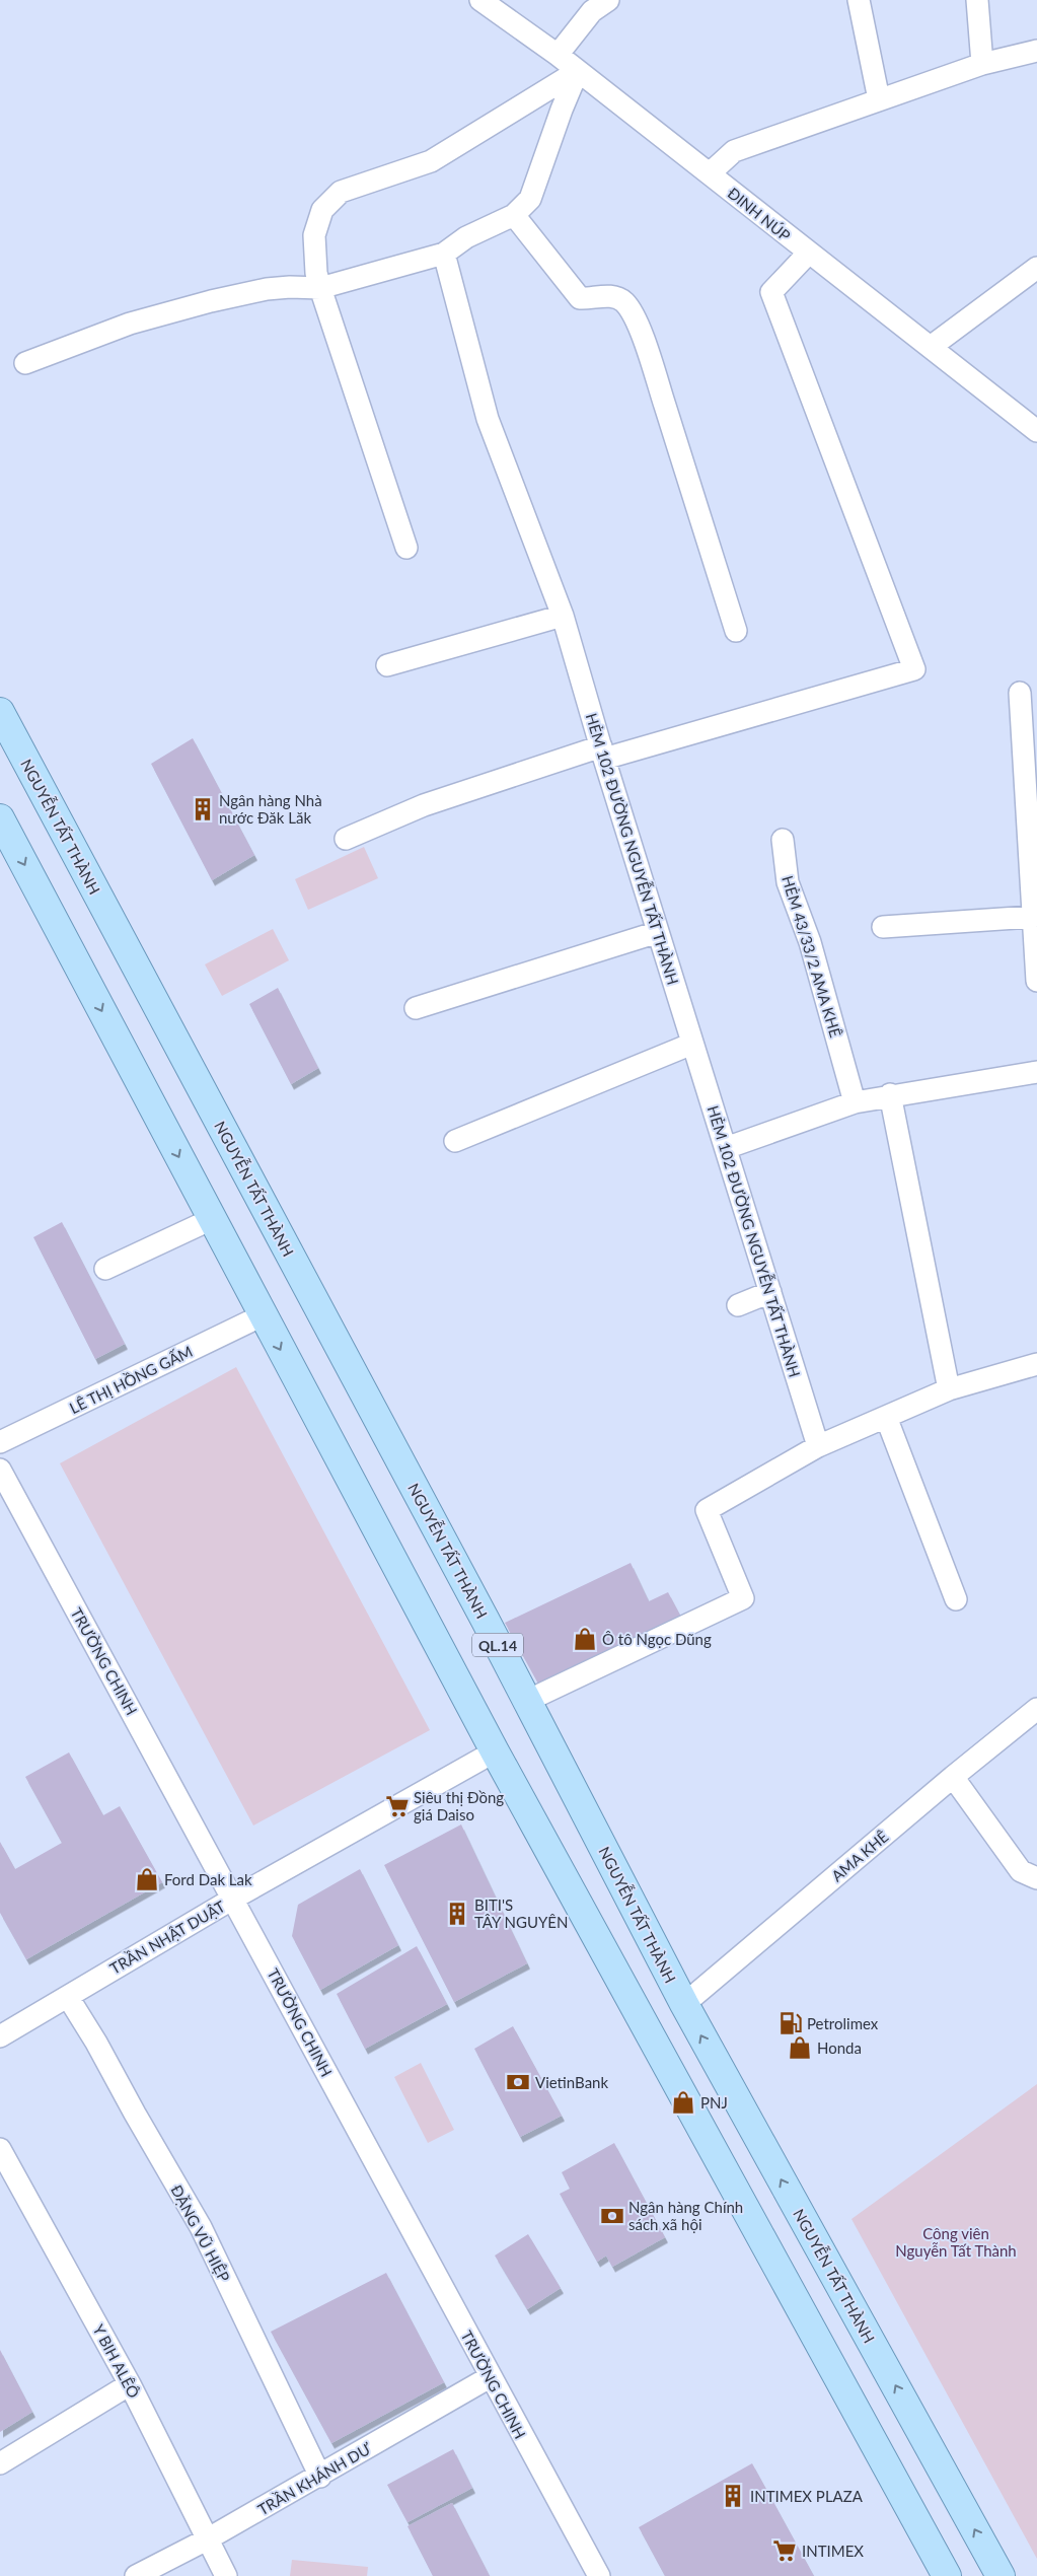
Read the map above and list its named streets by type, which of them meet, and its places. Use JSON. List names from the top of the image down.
{
  "streets": {
    "main road": ["NGUYỄN TẤT THÀNH", "QL.14"],
    "street": [
      "ĐINH NÚP",
      "HẺM 102 ĐƯỜNG NGUYỄN TẤT THÀNH",
      "HẺM 43/33/2 AMA KHÊ",
      "LÊ THỊ HỒNG GẤM",
      "TRƯỜNG CHINH",
      "AMA KHÊ",
      "TRẦN NHẬT DUẬT",
      "ĐẶNG VŨ HIỆP",
      "Y BIH ALÊÔ",
      "TRẦN KHÁNH DƯ"
    ]
  },
  "crossings": [
    ["NGUYỄN TẤT THÀNH", "AMA KHÊ"],
    ["TRƯỜNG CHINH", "TRẦN NHẬT DUẬT"],
    ["TRƯỜNG CHINH", "TRẦN KHÁNH DƯ"],
    ["TRẦN NHẬT DUẬT", "ĐẶNG VŨ HIỆP"],
    ["ĐẶNG VŨ HIỆP", "TRẦN KHÁNH DƯ"],
    ["Y BIH ALÊÔ", "TRẦN KHÁNH DƯ"]
  ],
  "parks": ["Công viên Nguyễn Tất Thành"],
  "places": {
    "building": ["Ngân hàng Nhà nước Đăk Lăk", "BITI'S TÂY NGUYÊN", "INTIMEX PLAZA"],
    "shop": [
      "Ô tô Ngọc Dũng",
      "Ford Dak Lak",
      "Honda",
      "PNJ"
    ],
    "supermarket": ["Siêu thị Đồng giá Daiso", "INTIMEX"],
    "fuel station": ["Petrolimex"],
    "bank": ["VietinBank", "Ngân hàng Chính sách xã hội"]
  }
}
